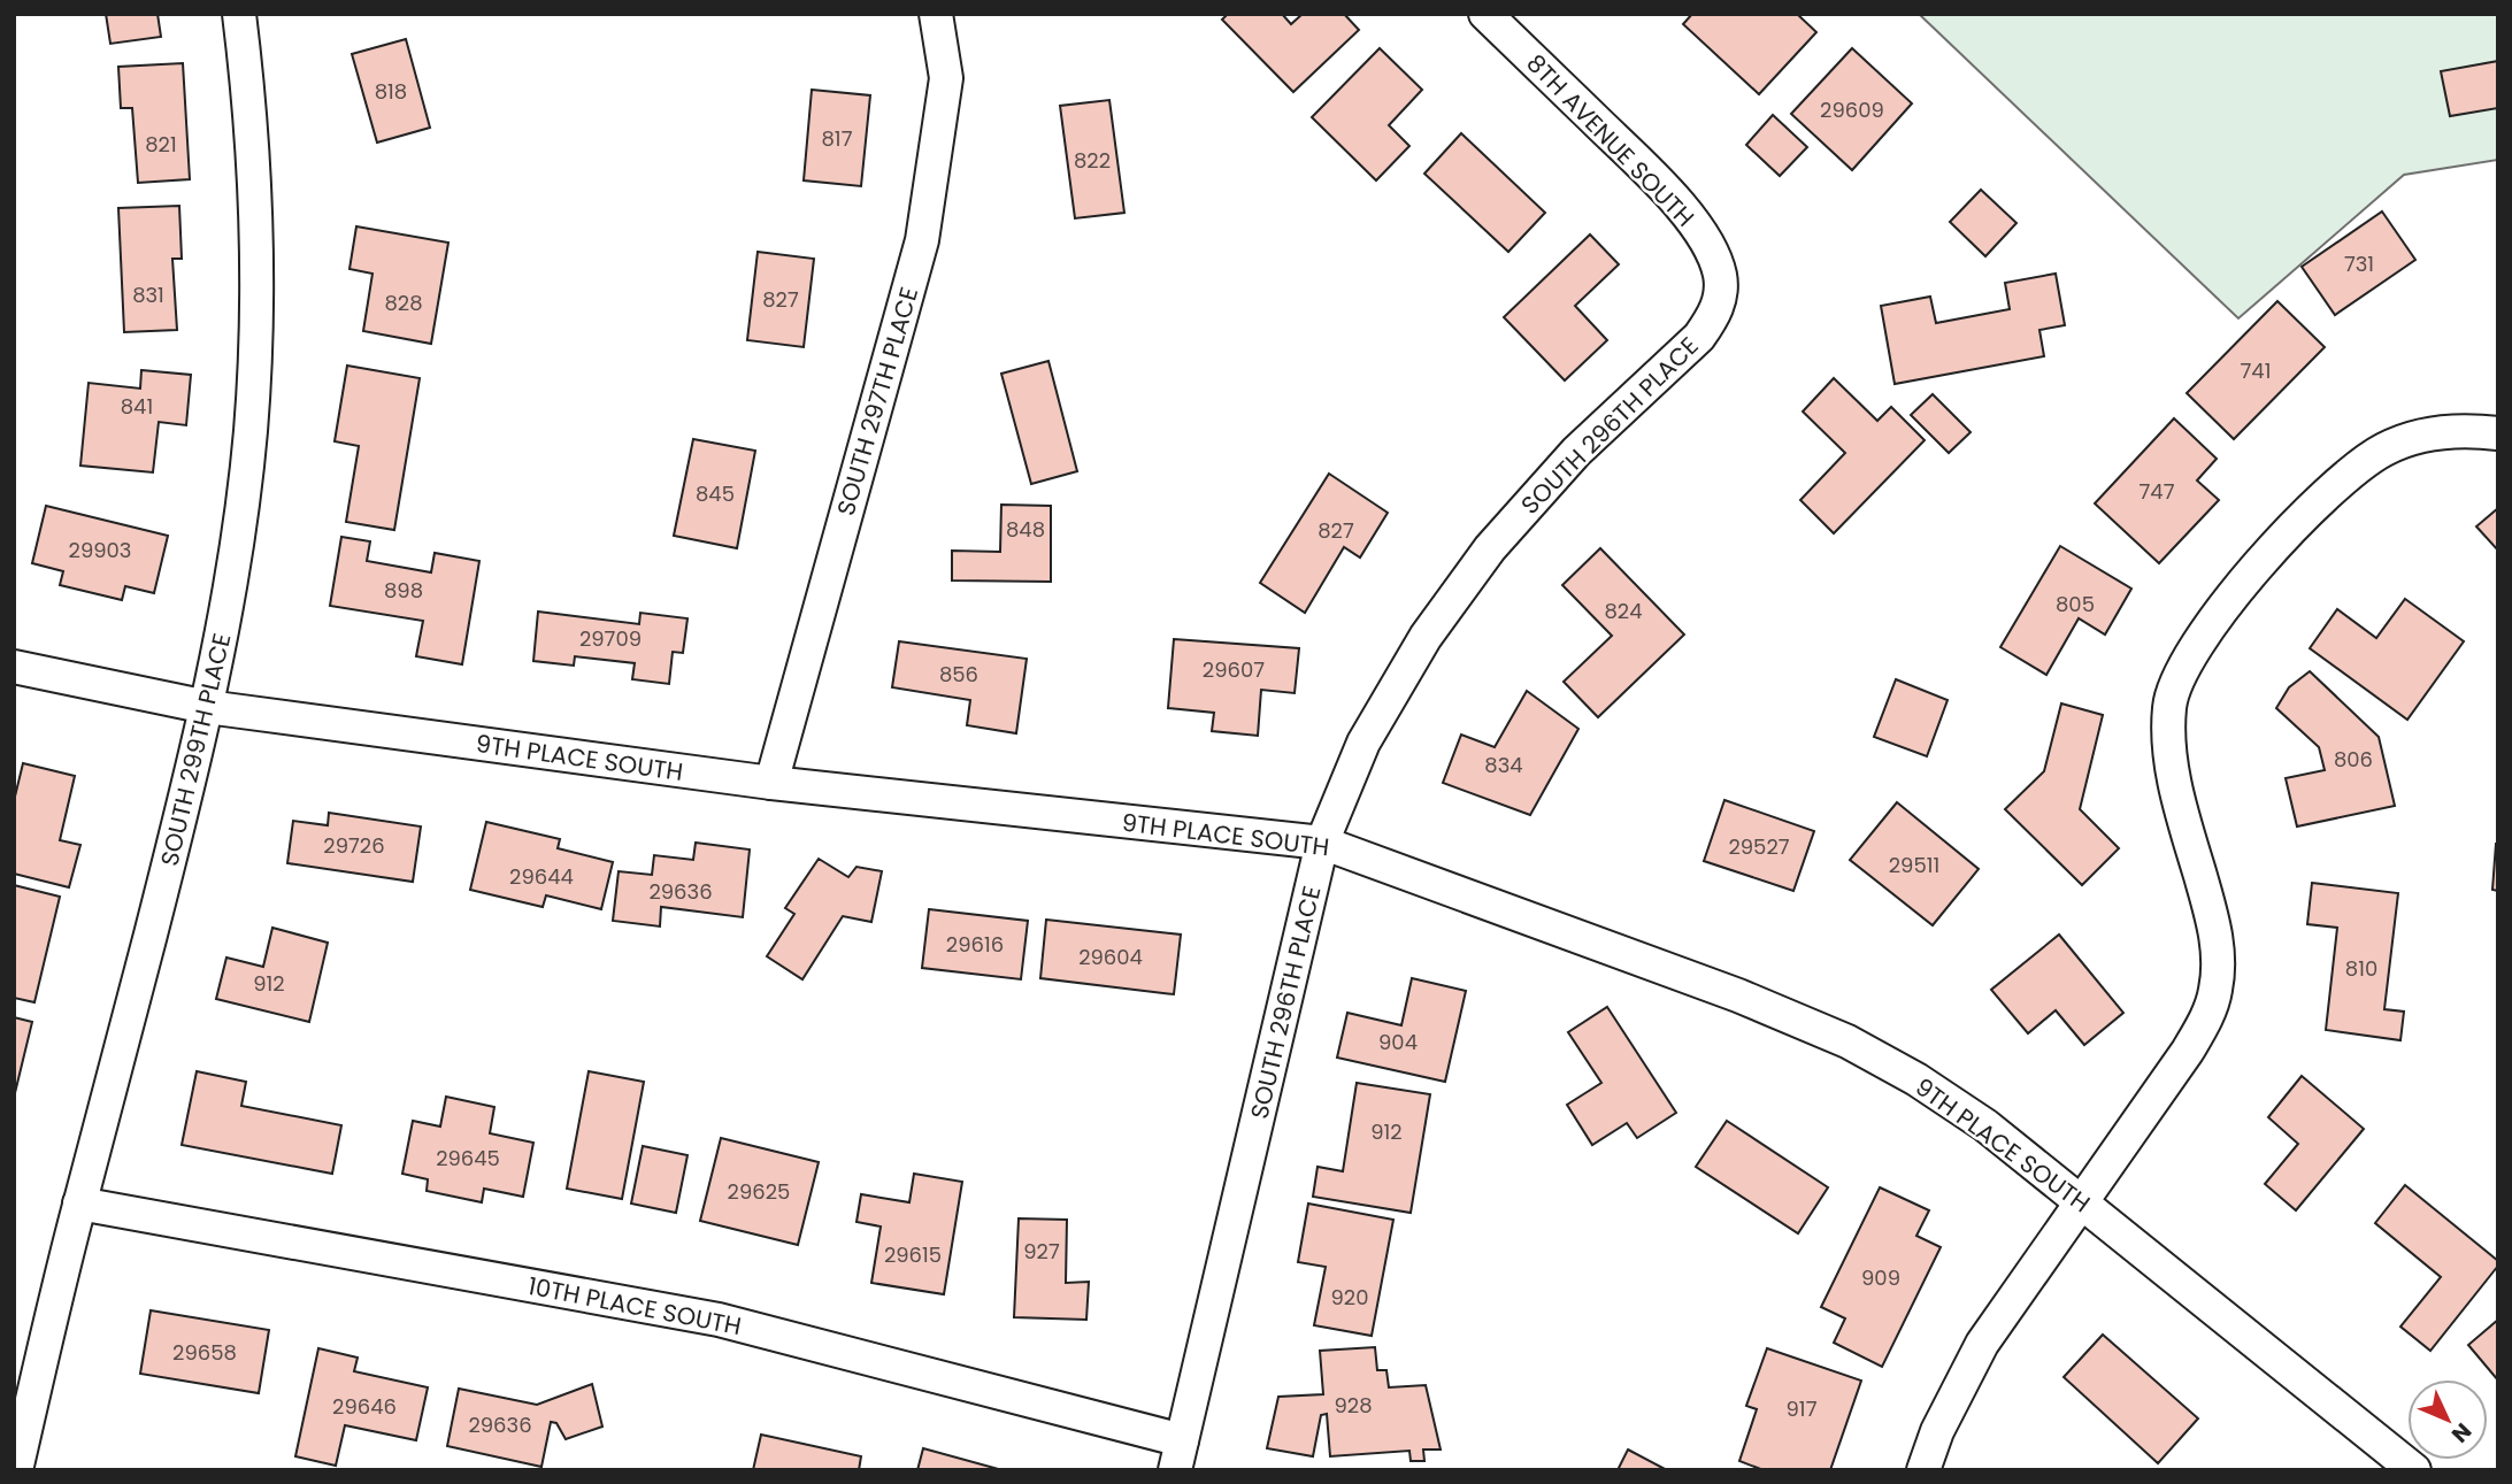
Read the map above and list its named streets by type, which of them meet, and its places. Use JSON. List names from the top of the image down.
{
  "streets": {
    "street": [
      "8TH AVENUE SOUTH",
      "SOUTH 297TH PLACE",
      "SOUTH 296TH PLACE",
      "SOUTH 299TH PLACE",
      "9TH PLACE SOUTH",
      "10TH PLACE SOUTH"
    ]
  },
  "crossings": [
    ["8TH AVENUE SOUTH", "SOUTH 296TH PLACE"],
    ["SOUTH 297TH PLACE", "9TH PLACE SOUTH"],
    ["SOUTH 296TH PLACE", "9TH PLACE SOUTH"],
    ["SOUTH 296TH PLACE", "10TH PLACE SOUTH"],
    ["SOUTH 299TH PLACE", "9TH PLACE SOUTH"],
    ["SOUTH 299TH PLACE", "10TH PLACE SOUTH"]
  ],
  "house_numbers": [
    "818",
    "29609",
    "817",
    "821",
    "822",
    "731",
    "831",
    "827",
    "828",
    "741",
    "841",
    "747",
    "845",
    "848",
    "827",
    "29903",
    "898",
    "805",
    "824",
    "29709",
    "29607",
    "856",
    "806",
    "834",
    "29726",
    "29527",
    "29511",
    "29644",
    "29636",
    "29616",
    "29604",
    "810",
    "912",
    "904",
    "912",
    "29645",
    "29625",
    "927",
    "29615",
    "909",
    "920",
    "29658",
    "928",
    "29646",
    "917",
    "29636"
  ],
  "north": "bottom right"
}
